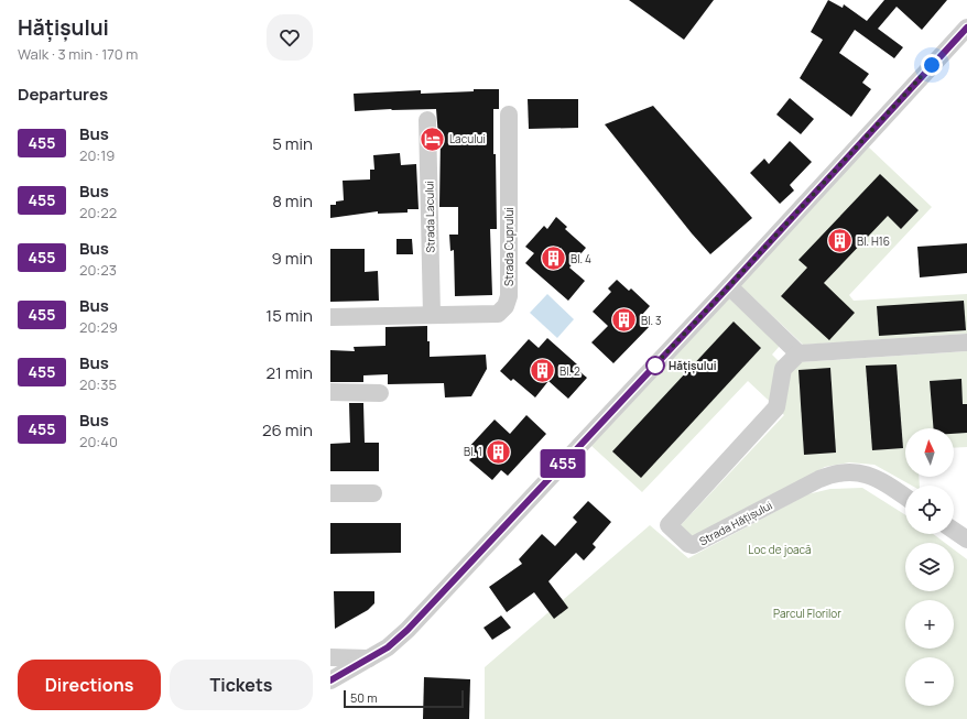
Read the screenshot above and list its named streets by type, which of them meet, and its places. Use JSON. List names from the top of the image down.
{
  "streets": {
    "street": ["Strada Lacului", "Strada Cuprului", "Strada Hățișului"]
  },
  "crossings": [
    ["Strada Lacului", "Strada Cuprului"]
  ],
  "parks": ["Loc de joacă", "Parcul Florilor"],
  "places": {
    "hotel": ["Lacului"],
    "building": [
      "Bl. H16",
      "Bl. 4",
      "Bl. 3",
      "Bl. 2",
      "Bl. 1"
    ],
    "other": ["Hățișului"]
  },
  "lines": ["bus line 455"],
  "scale_bar": "50 m",
  "north": "top",
  "page": {
    "heading": [
      ["Hățișului", "Walk · 3 min · 170 m"],
      "Departures"
    ],
    "on_map": "455",
    "list": [
      {
        "mark": "455",
        "name": "Bus",
        "note": "20:19",
        "value": "5 min"
      },
      {
        "mark": "455",
        "name": "Bus",
        "note": "20:22",
        "value": "8 min"
      },
      {
        "mark": "455",
        "name": "Bus",
        "note": "20:23",
        "value": "9 min"
      },
      {
        "mark": "455",
        "name": "Bus",
        "note": "20:29",
        "value": "15 min"
      },
      {
        "mark": "455",
        "name": "Bus",
        "note": "20:35",
        "value": "21 min"
      },
      {
        "mark": "455",
        "name": "Bus",
        "note": "20:40",
        "value": "26 min"
      }
    ],
    "map_buttons": ["+", "−"],
    "buttons": ["Directions", "Tickets"],
    "scale": "50 m"
  }
}
